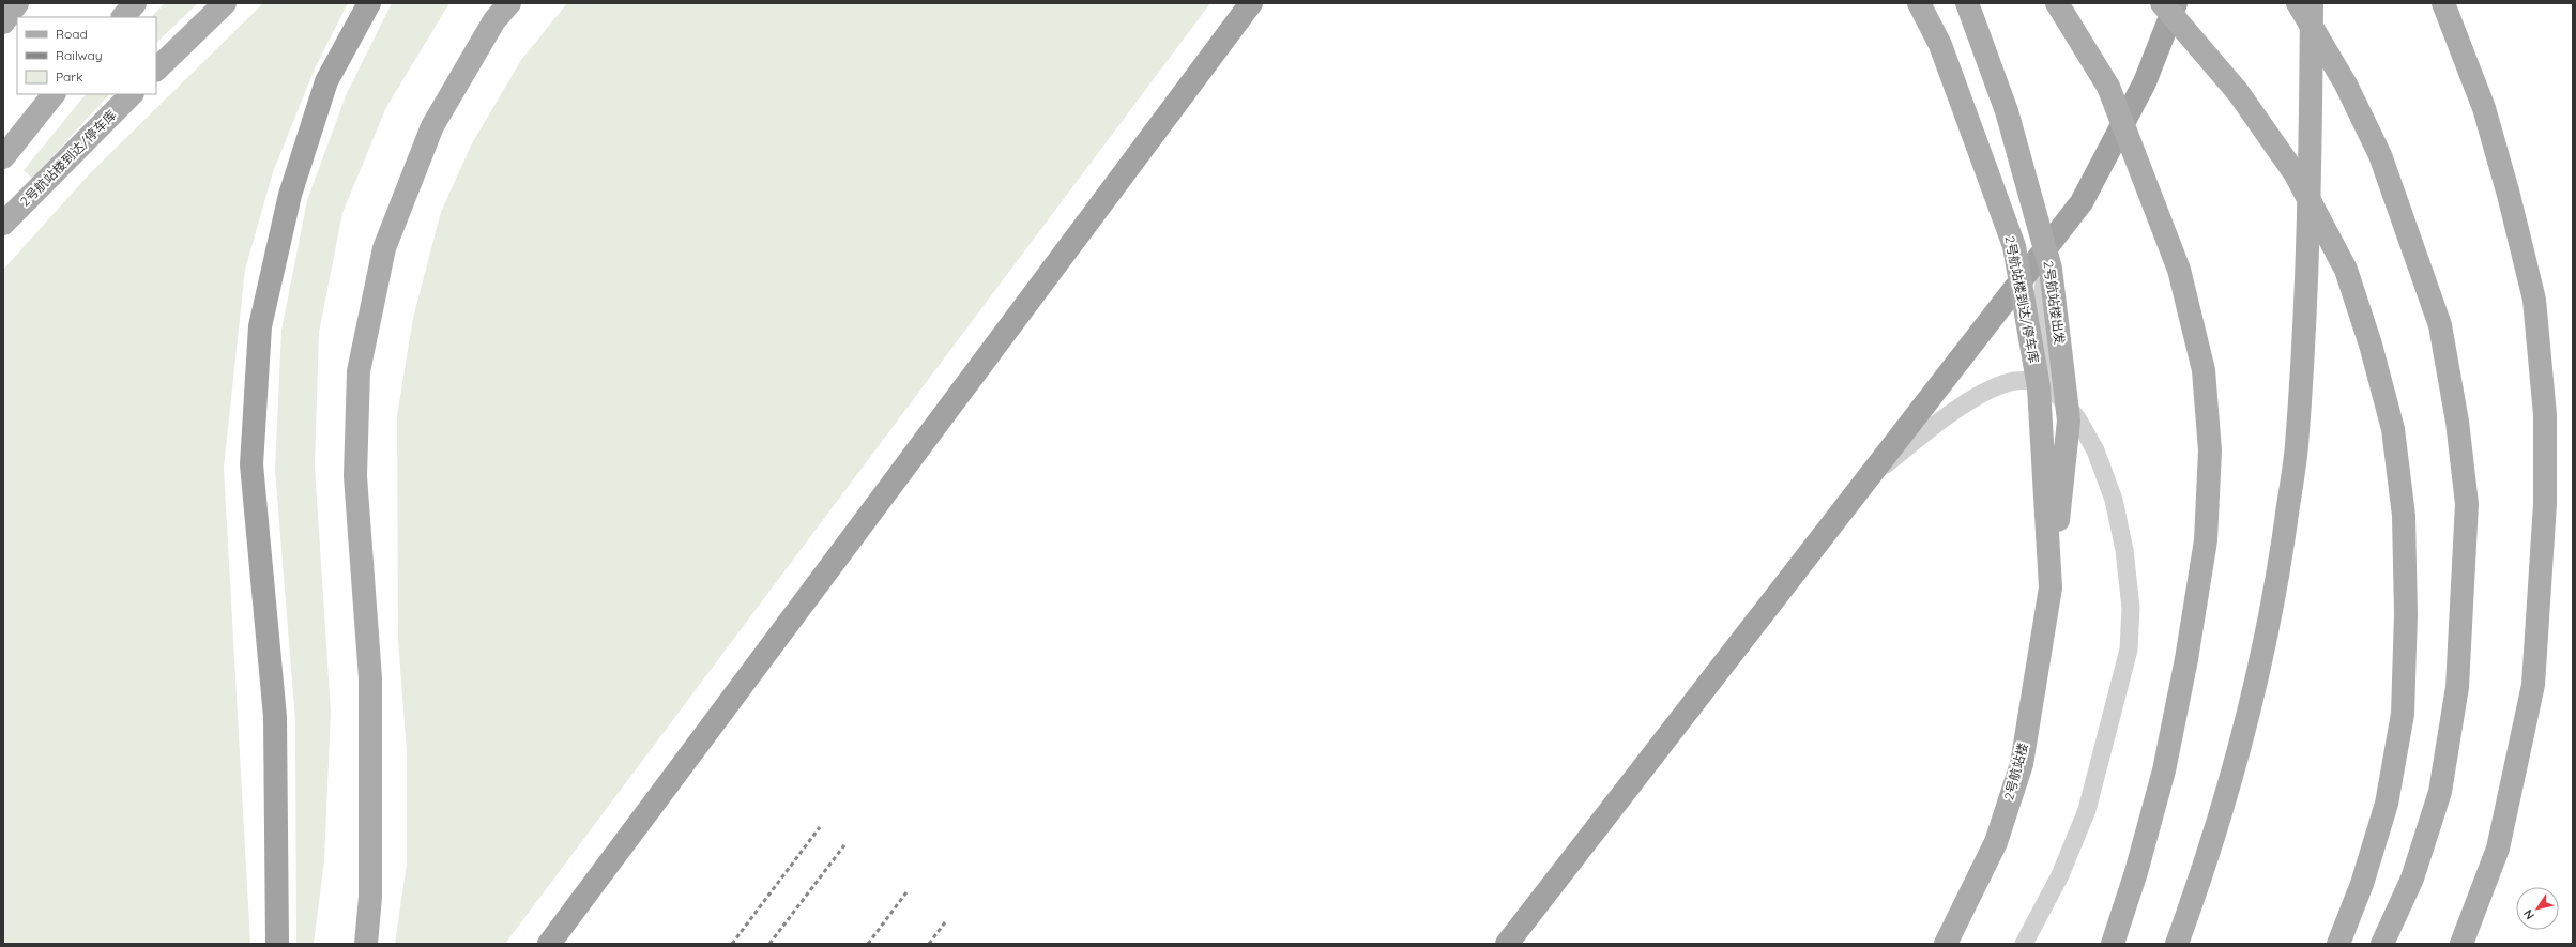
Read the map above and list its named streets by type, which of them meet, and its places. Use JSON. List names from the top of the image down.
{
  "streets": {
    "main road": ["2号航站楼到达/停车库", "2号航站楼出发", "2号航站楼"]
  },
  "crossings": [
    ["2号航站楼到达/停车库", "2号航站楼出发"],
    ["2号航站楼到达/停车库", "2号航站楼"],
    ["2号航站楼出发", "2号航站楼"]
  ],
  "legend": ["Road", "Railway", "Park"],
  "north": "bottom left"
}
